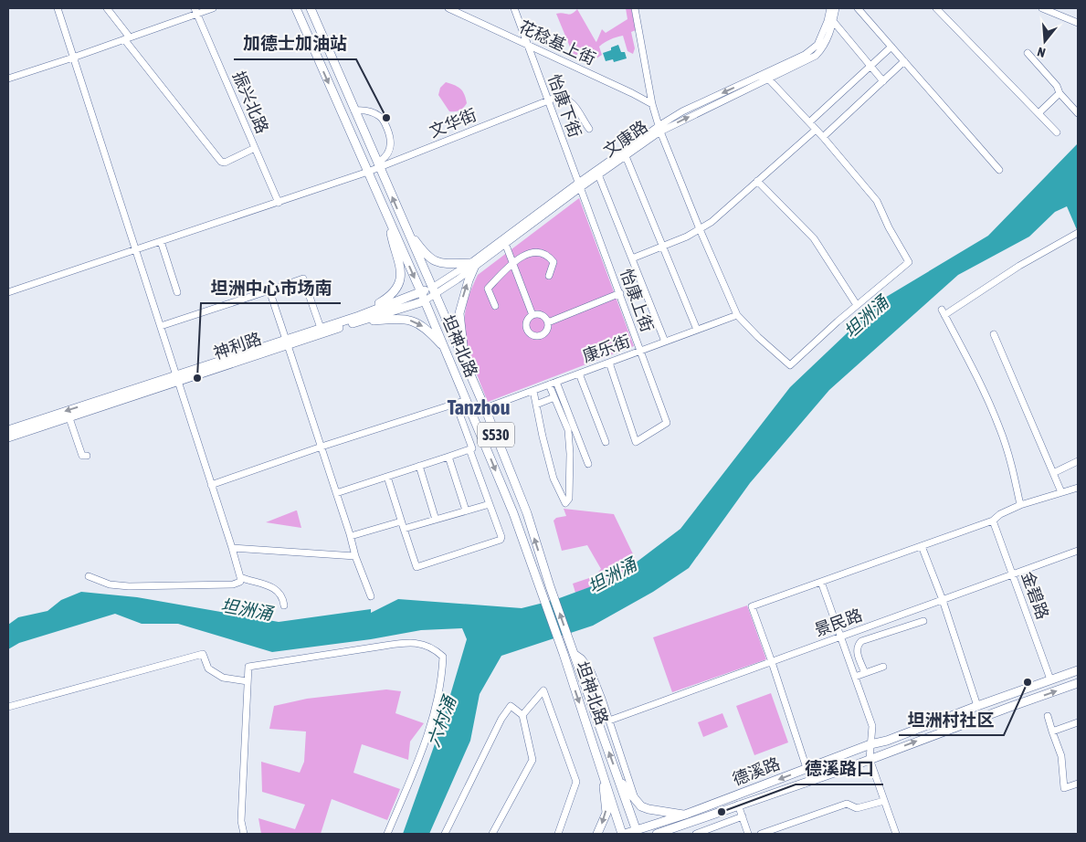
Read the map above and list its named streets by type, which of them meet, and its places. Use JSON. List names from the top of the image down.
{
  "streets": {
    "main road": [
      "神利路",
      "坦神北路",
      "S530",
      "德溪路"
    ],
    "street": [
      "花稔基上街",
      "振兴北路",
      "怡康下街",
      "文华街",
      "文康路",
      "怡康上街",
      "康乐街",
      "金碧路",
      "景民路"
    ]
  },
  "crossings": [
    ["花稔基上街", "怡康下街"],
    ["振兴北路", "文华街"],
    ["怡康下街", "文华街"],
    ["怡康下街", "文康路"],
    ["怡康下街", "怡康上街"],
    ["文华街", "坦神北路"],
    ["文康路", "怡康上街"],
    ["怡康上街", "康乐街"],
    ["神利路", "坦神北路"],
    ["坦神北路", "康乐街"],
    ["坦神北路", "德溪路"],
    ["金碧路", "景民路"],
    ["金碧路", "德溪路"]
  ],
  "districts": ["Tanzhou"],
  "water": ["坦洲涌", "六村涌"],
  "places": [
    "加德士加油站",
    "坦洲中心市场南",
    "坦洲村社区",
    "德溪路口"
  ],
  "north": "bottom"
}
